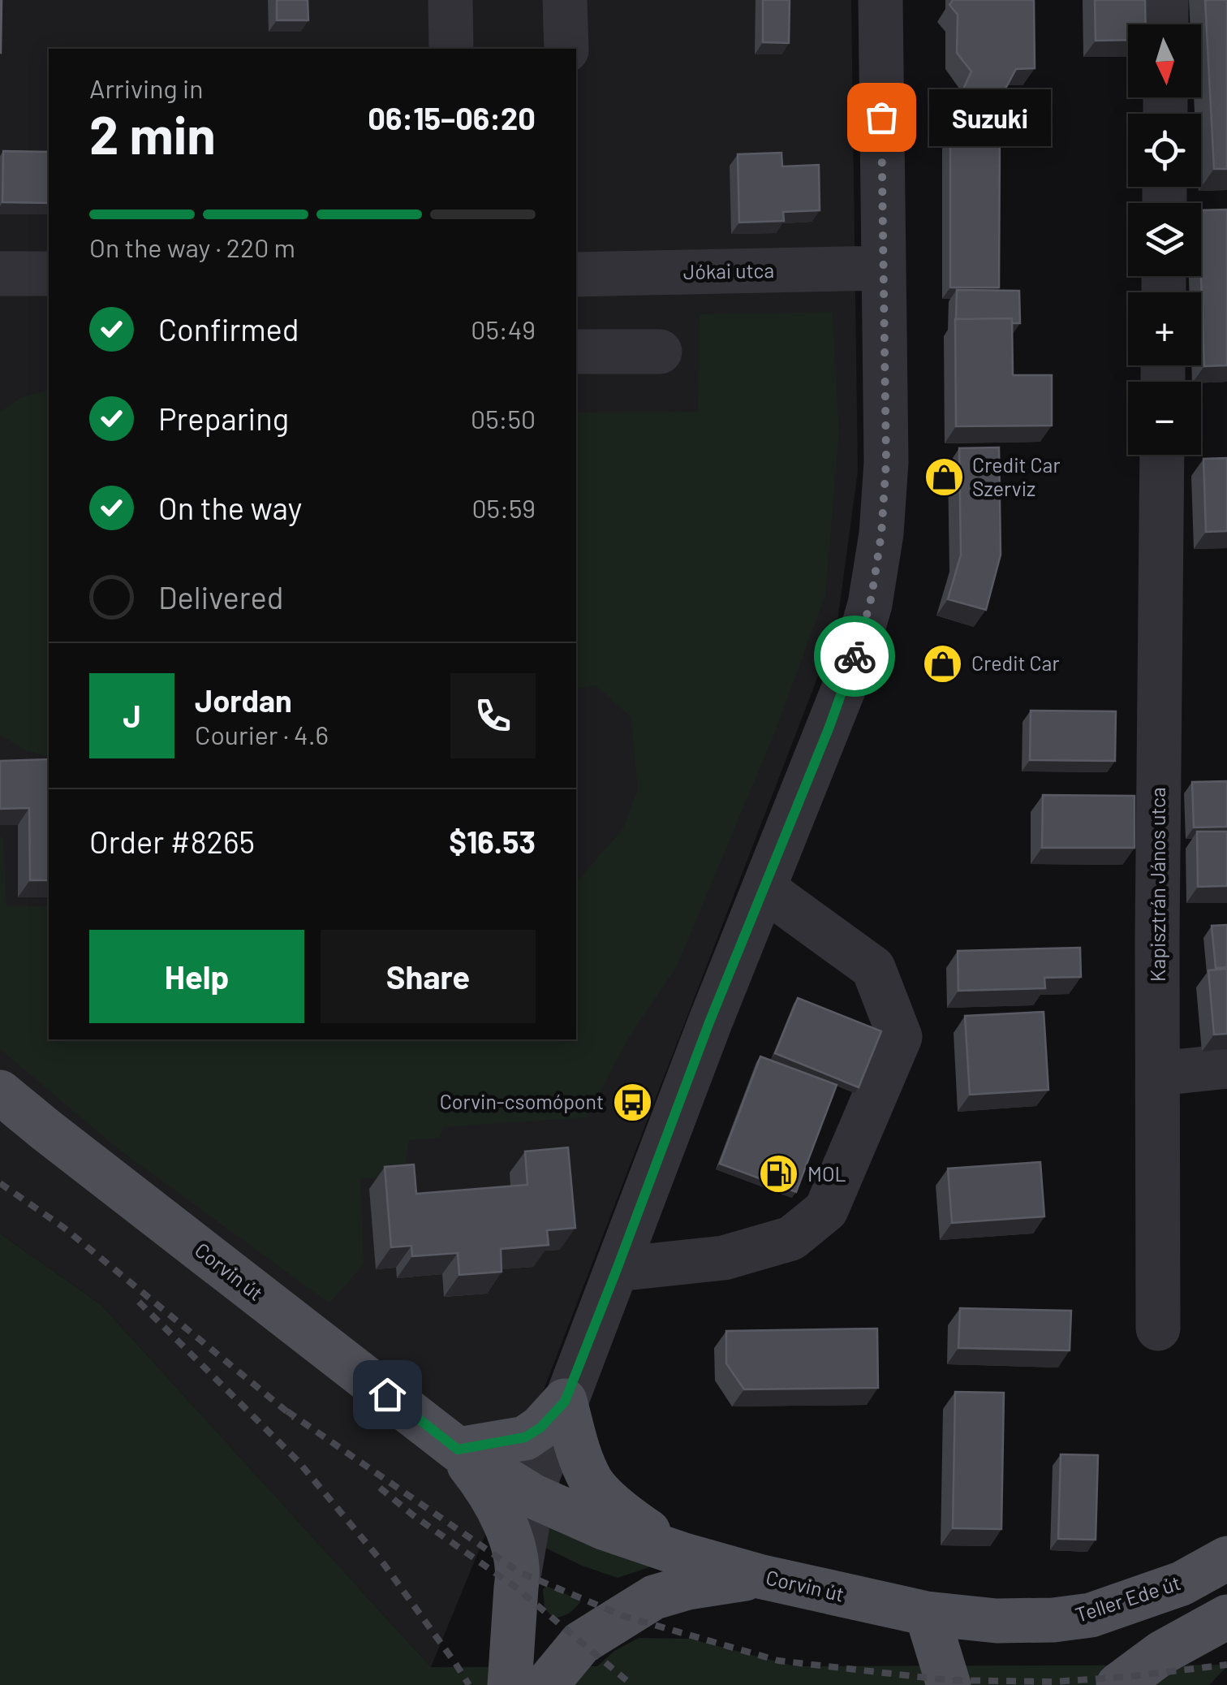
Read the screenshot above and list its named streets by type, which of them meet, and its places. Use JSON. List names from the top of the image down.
{
  "streets": {
    "main road": ["Corvin út", "Teller Ede út"],
    "street": ["Jókai utca", "Kapisztrán János utca"]
  },
  "crossings": [
    ["Corvin út", "Teller Ede út"]
  ],
  "places": {
    "other": ["Suzuki"],
    "shop": ["Credit Car Szerviz", "Credit Car"],
    "bus stop": ["Corvin-csomópont"],
    "fuel station": ["MOL"]
  },
  "north": "bottom",
  "page": {
    "map_buttons": ["+", "−"],
    "heading": ["2 min", "Arriving in", "06:15–06:20"],
    "panel": [
      "Jordan",
      "Courier · 4.6",
      "Order #8265",
      "$16.53"
    ],
    "bubble": "Suzuki",
    "bar": "On the way · 220 m",
    "list": [
      ["Confirmed", "05:49"],
      ["Preparing", "05:50"],
      ["On the way", "05:59"],
      "Delivered"
    ],
    "round": "J",
    "buttons": ["Help", "Share"]
  }
}
